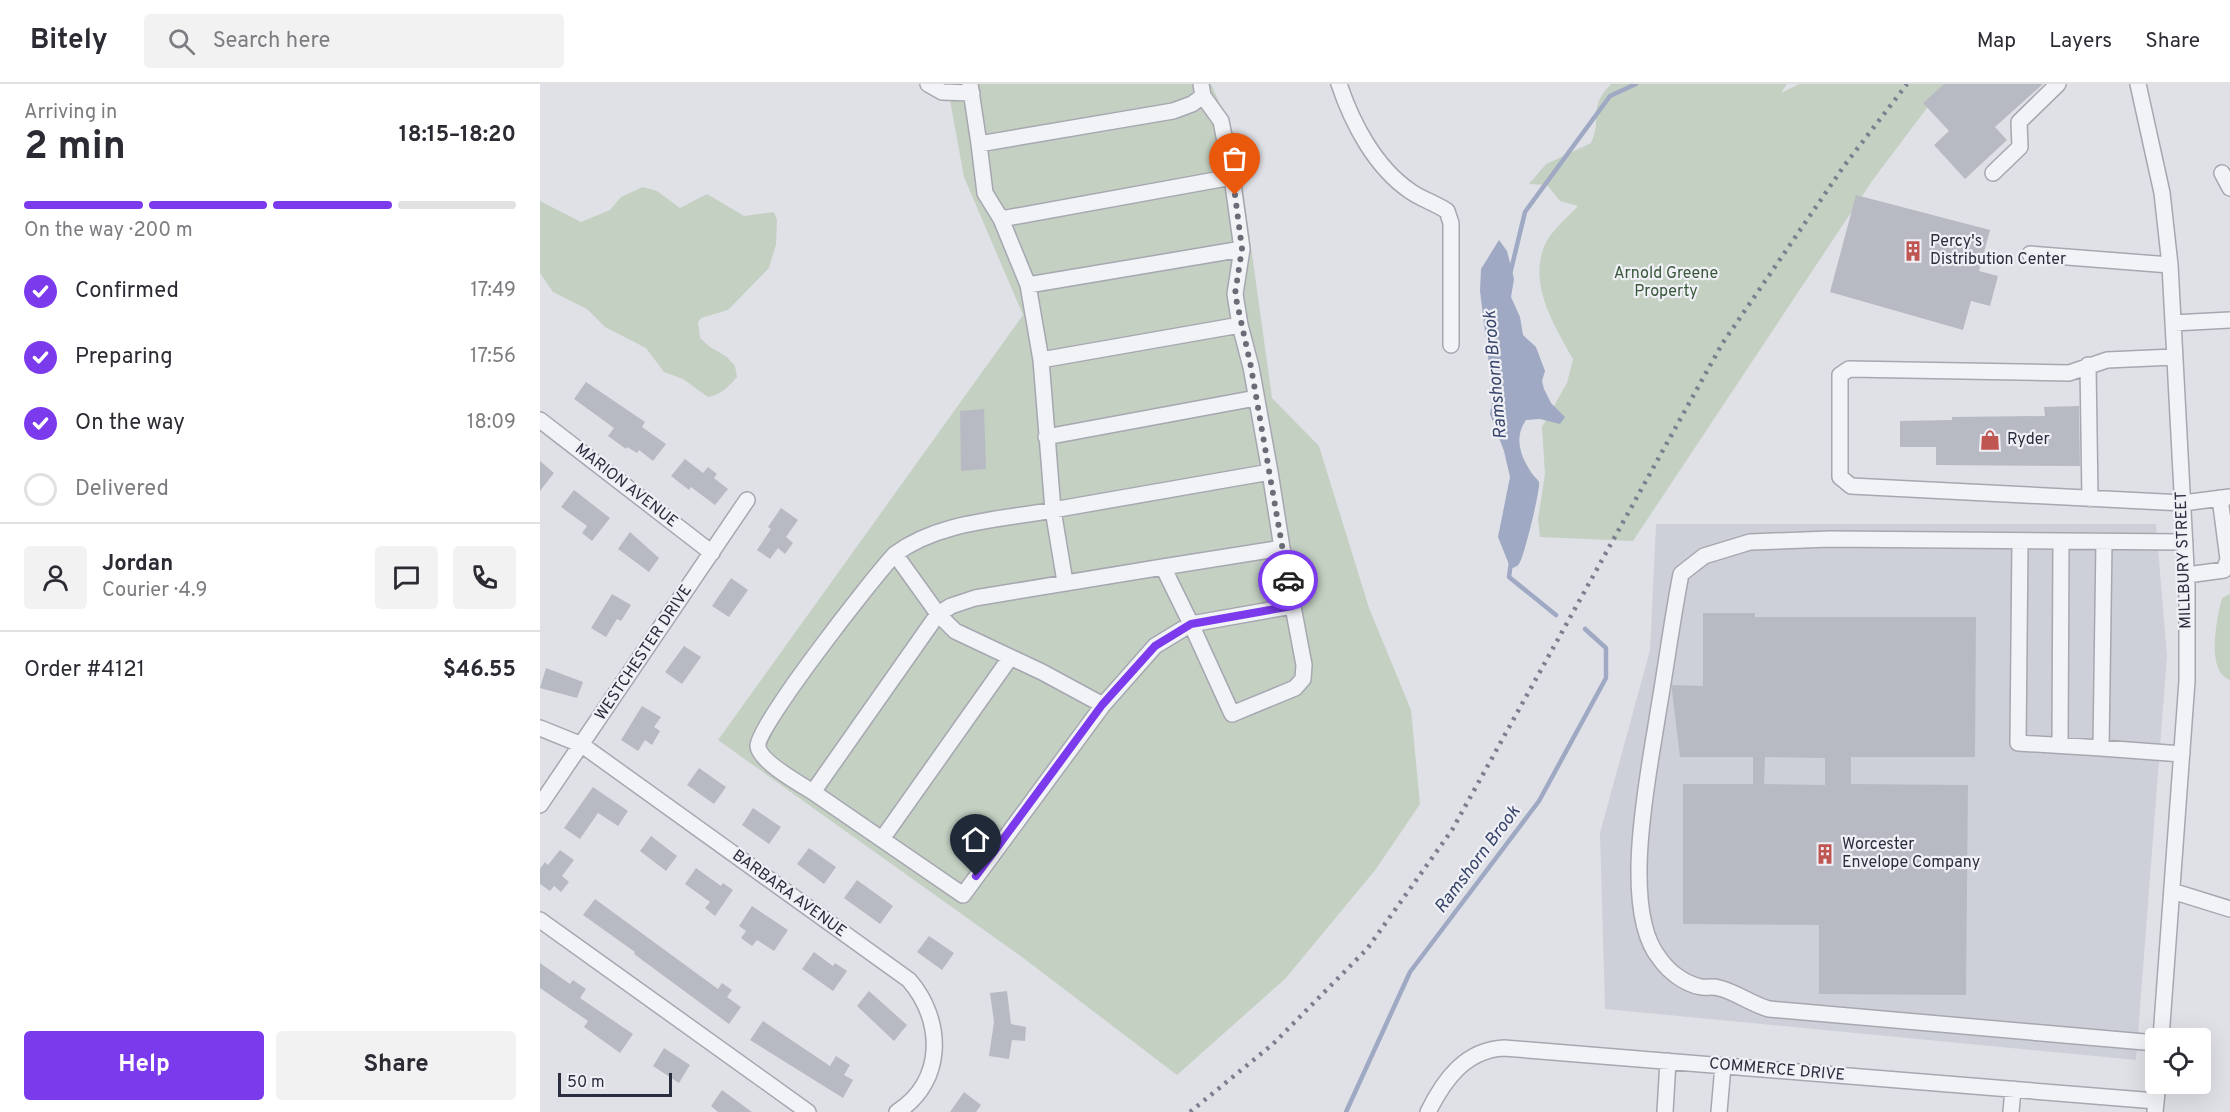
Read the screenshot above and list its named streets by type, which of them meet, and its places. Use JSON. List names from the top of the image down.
{
  "streets": {
    "street": [
      "MARION AVENUE",
      "MILLBURY STREET",
      "WESTCHESTER DRIVE",
      "BARBARA AVENUE",
      "COMMERCE DRIVE"
    ]
  },
  "crossings": [
    ["MARION AVENUE", "WESTCHESTER DRIVE"],
    ["WESTCHESTER DRIVE", "BARBARA AVENUE"]
  ],
  "water": ["Ramshorn Brook"],
  "parks": ["Arnold Greene Property"],
  "places": {
    "building": ["Percy's Distribution Center", "Worcester Envelope Company"],
    "shop": ["Ryder"]
  },
  "scale_bar": "50 m",
  "page": {
    "header": "Bitely",
    "search": "Search here",
    "nav": ["Map", "Layers", "Share"],
    "heading": ["2 min", "Arriving in", "18:15–18:20"],
    "panel": [
      "Jordan",
      "Courier · 4.9",
      "Order #4121",
      "$46.55"
    ],
    "bar": "On the way · 200 m",
    "list": [
      ["Confirmed", "17:49"],
      ["Preparing", "17:56"],
      ["On the way", "18:09"],
      "Delivered"
    ],
    "buttons": ["Help", "Share"],
    "scale": "50 m"
  }
}
